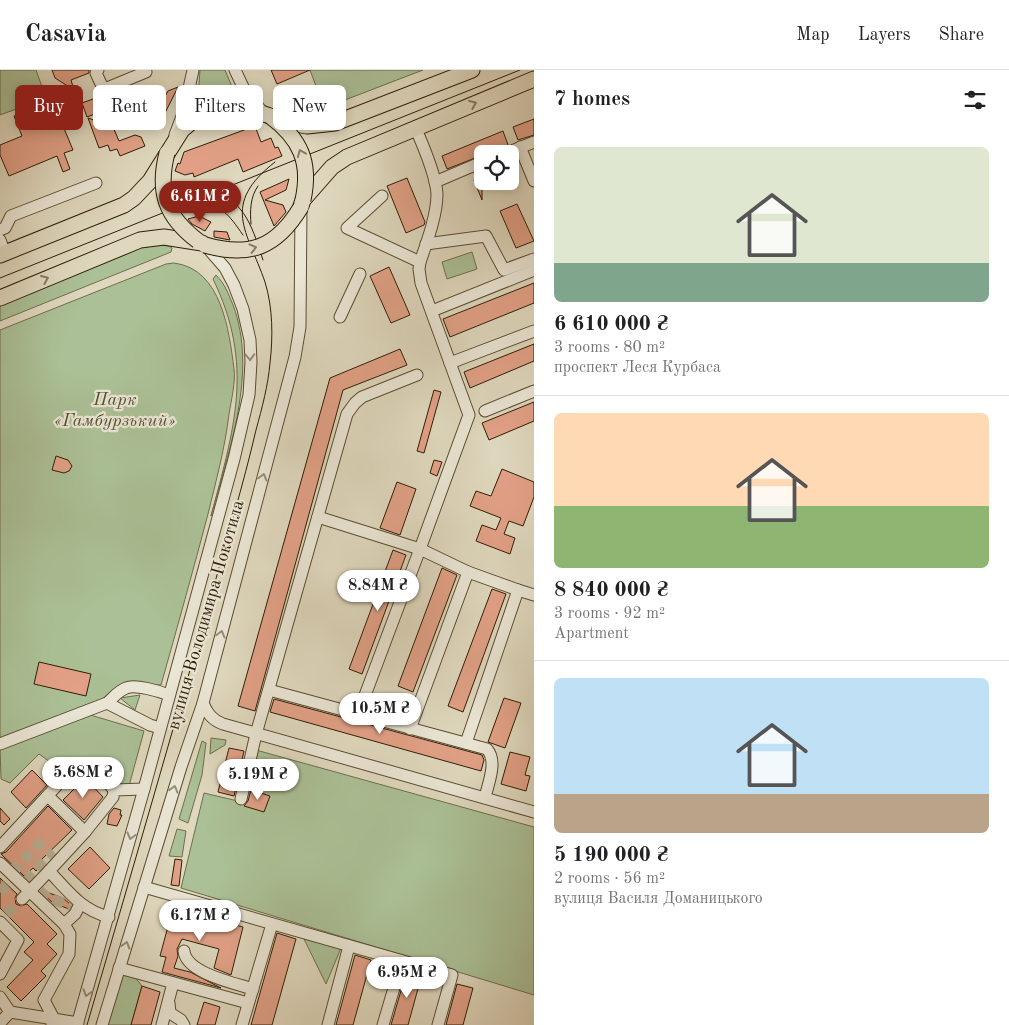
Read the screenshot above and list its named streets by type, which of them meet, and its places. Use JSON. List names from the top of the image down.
{
  "streets": {
    "street": ["вулиця Володимира Покотила"]
  },
  "parks": ["Парк «Гамбурзький»"],
  "page": {
    "header": "Casavia",
    "nav": ["Map", "Layers", "Share"],
    "heading": "7 homes",
    "chip": [
      "Buy",
      "Rent",
      "Filters",
      "New"
    ],
    "list": [
      {
        "name": "6 610 000 ₴",
        "note": "3 rooms · 80 m² · проспект Леся Курбаса"
      },
      {
        "name": "8 840 000 ₴",
        "note": "3 rooms · 92 m² · Apartment"
      },
      {
        "name": "5 190 000 ₴",
        "note": "2 rooms · 56 m² · вулиця Василя Доманицького"
      }
    ],
    "price": [
      "6.61M ₴",
      "8.84M ₴",
      "10.5M ₴",
      "5.68M ₴",
      "5.19M ₴",
      "6.17M ₴",
      "6.95M ₴"
    ]
  }
}
